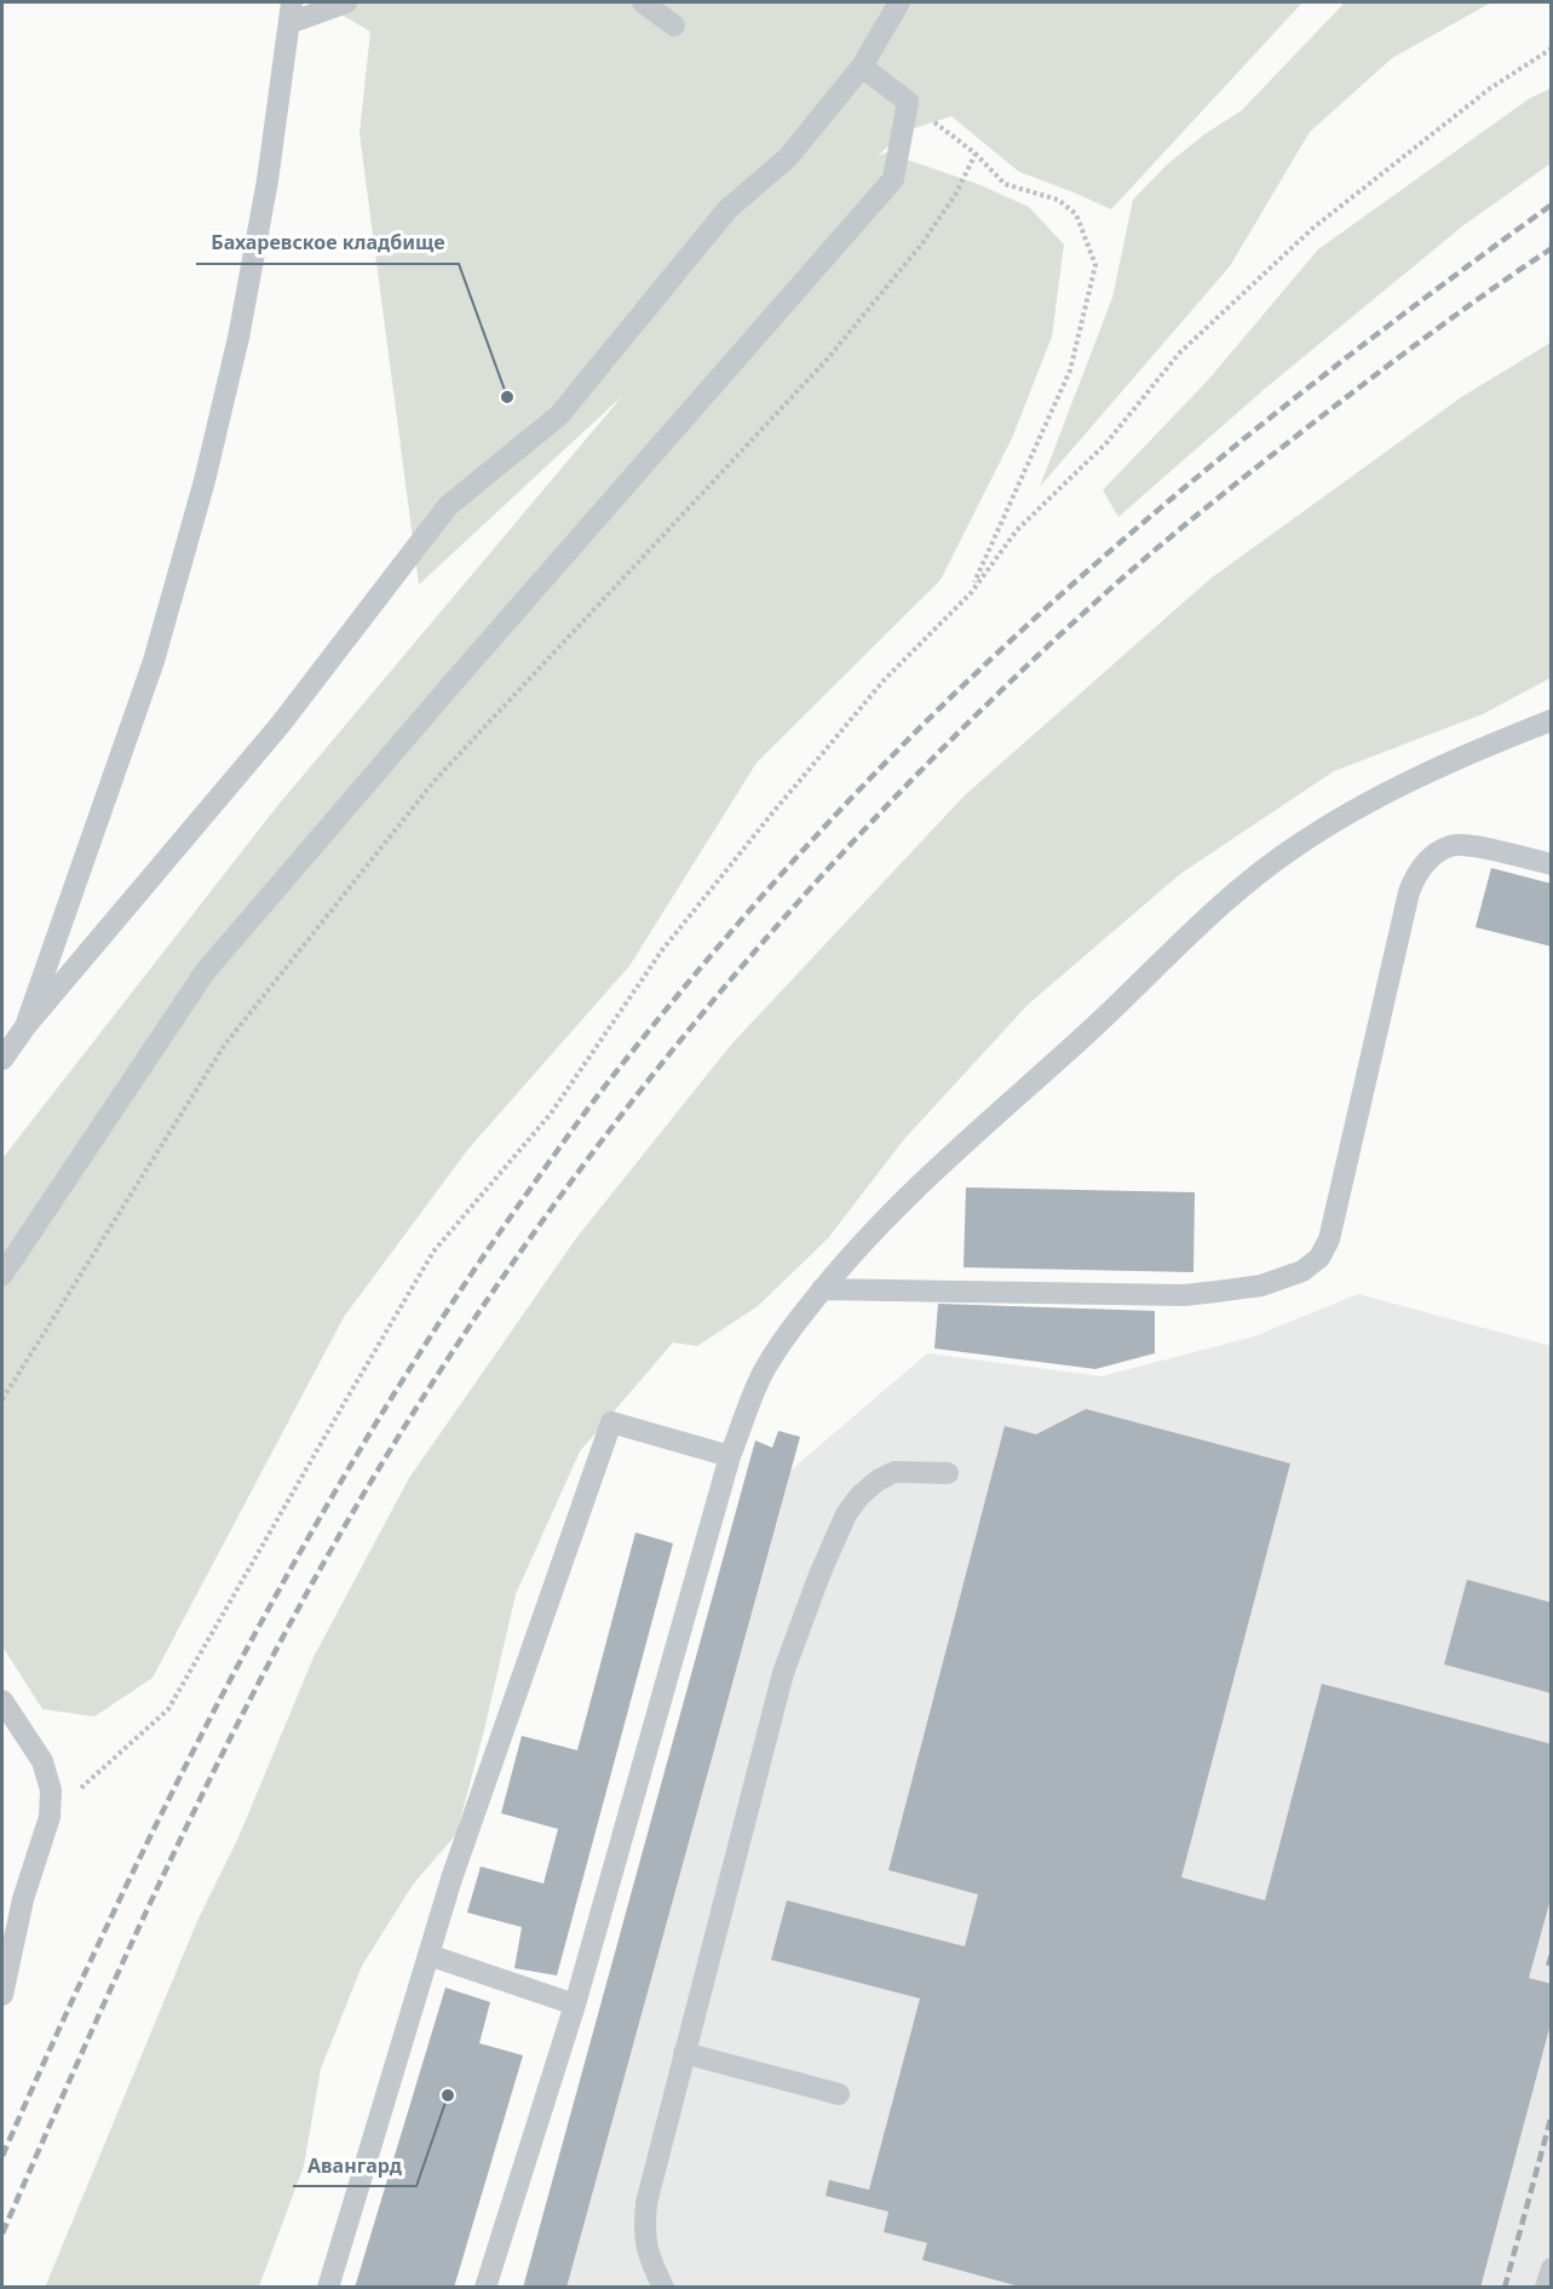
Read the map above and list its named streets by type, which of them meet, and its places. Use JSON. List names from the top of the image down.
{
  "places": ["Бахаревское кладбище", "Авангард"]
}
